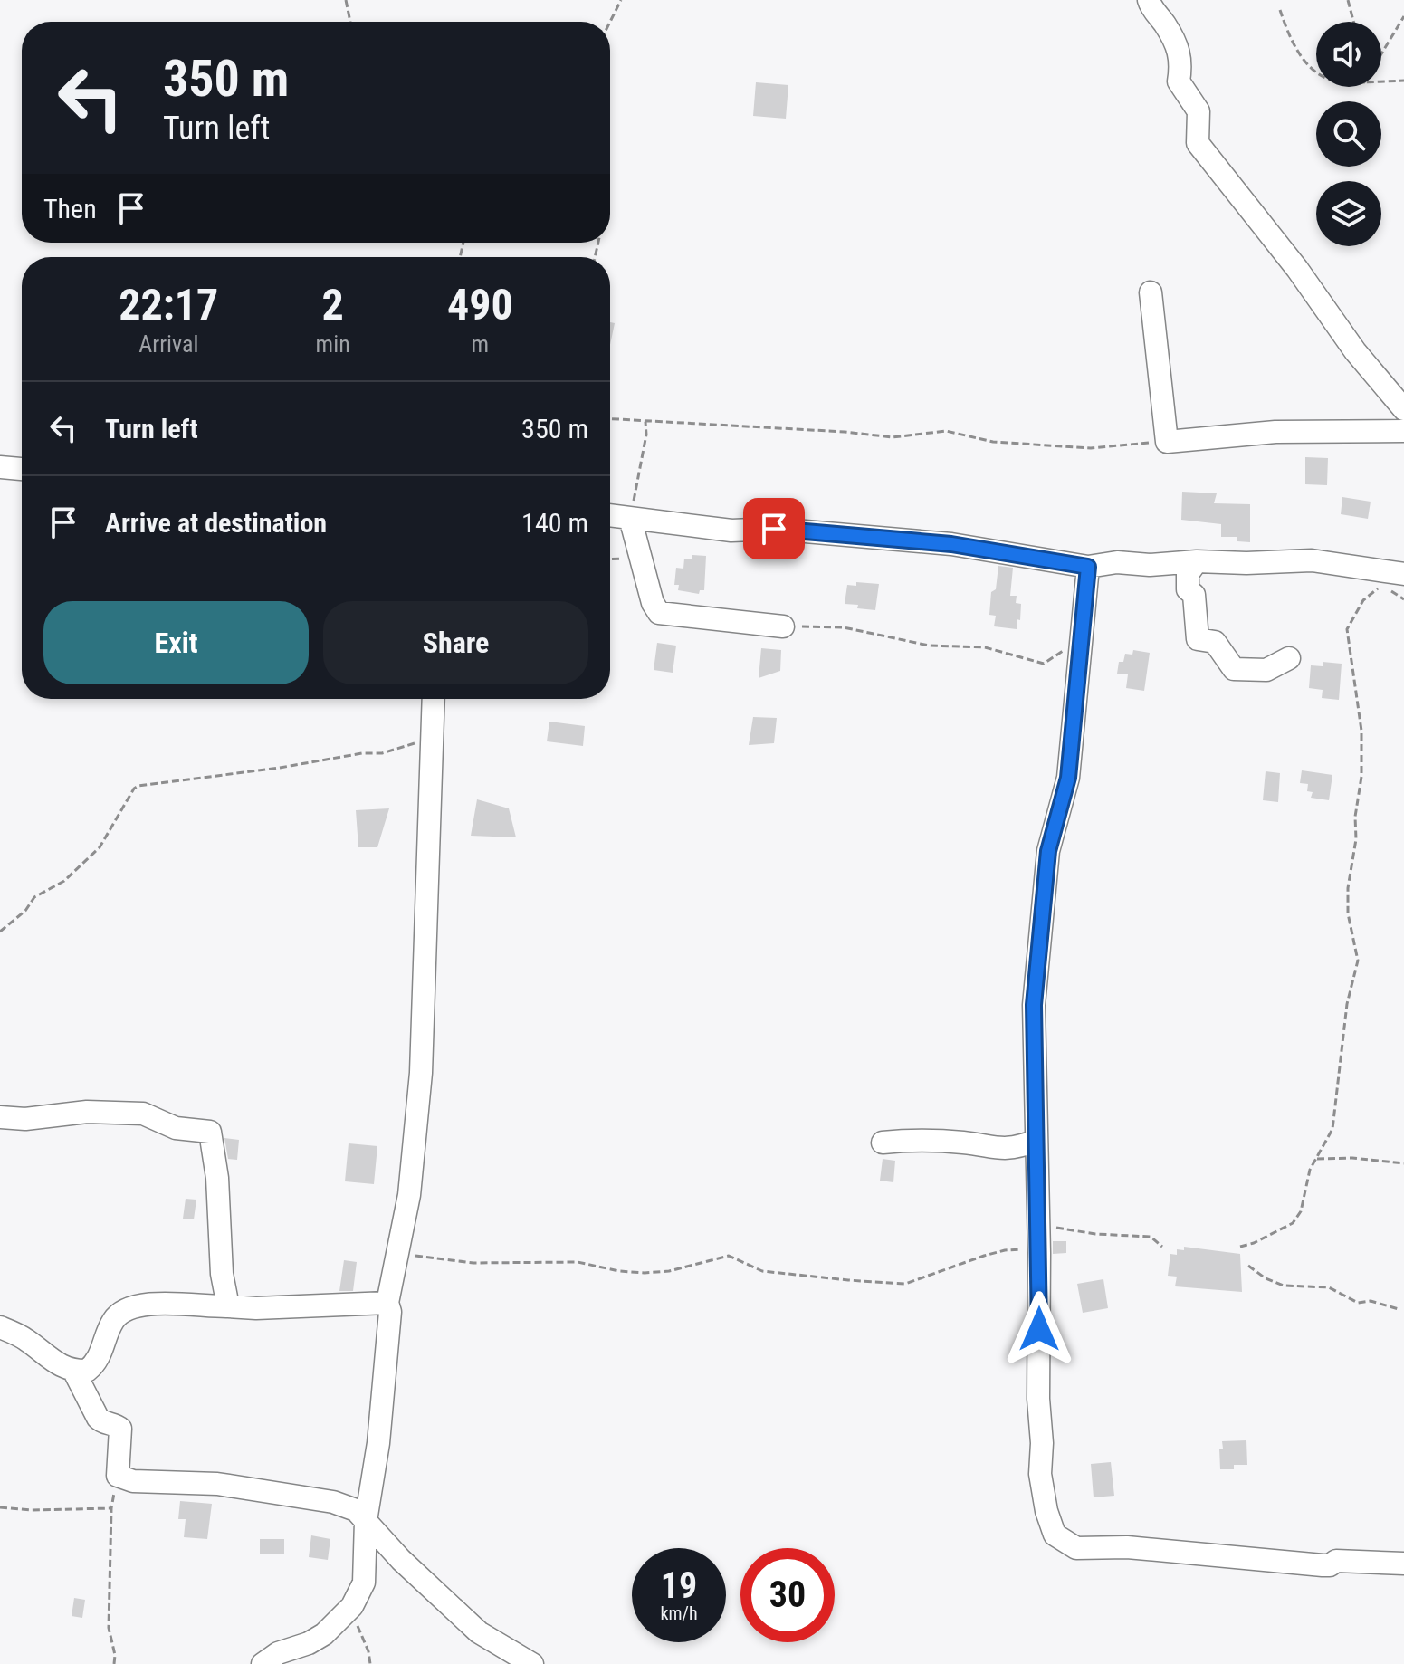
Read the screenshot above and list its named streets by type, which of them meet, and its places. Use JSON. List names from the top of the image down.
{
  "page": {
    "turn": ["350 m", "Turn left"],
    "then": "Then",
    "eta": [
      "22:17",
      "Arrival",
      "2",
      "min",
      "490",
      "m"
    ],
    "list": [
      {
        "name": "Turn left",
        "value": "350 m"
      },
      {
        "name": "Arrive at destination",
        "value": "140 m"
      }
    ],
    "buttons": ["Exit", "Share"],
    "speed": "19 km/h",
    "limit": "30"
  }
}
